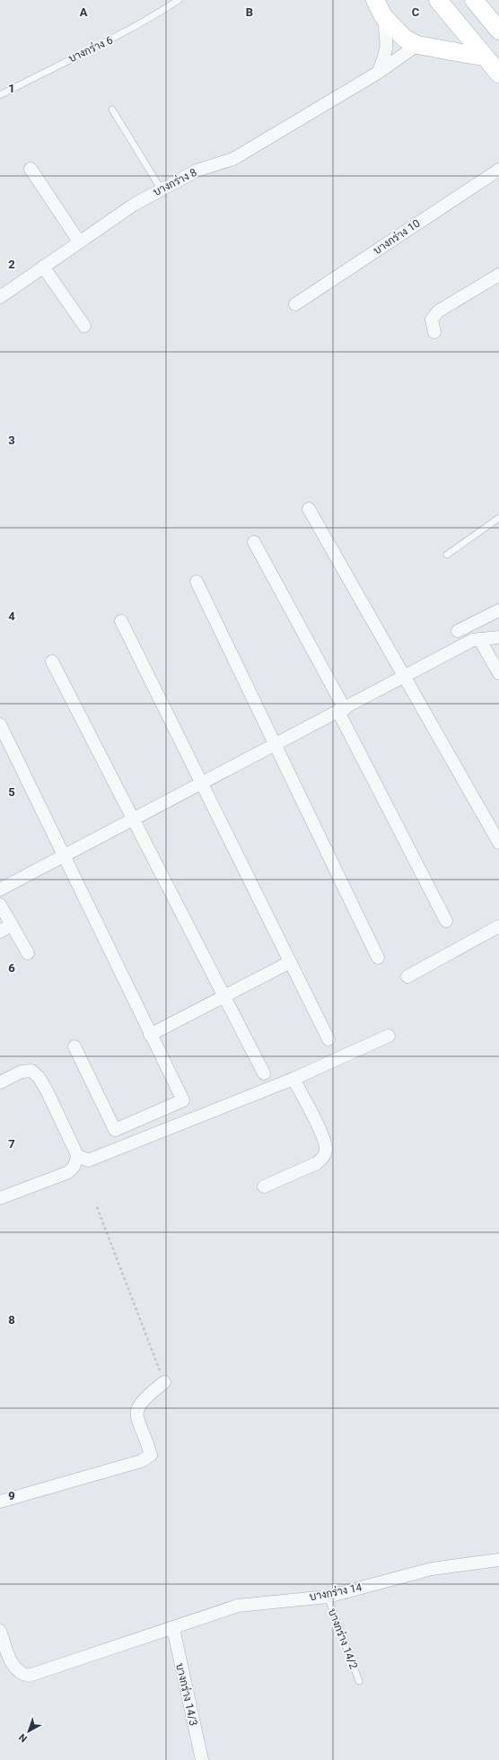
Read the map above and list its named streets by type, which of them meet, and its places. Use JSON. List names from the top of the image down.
{
  "streets": {
    "street": [
      "บางกร่าง 8",
      "บางกร่าง 10",
      "บางกร่าง 14",
      "บางกร่าง 14/3"
    ],
    "lane": ["บางกร่าง 6", "บางกร่าง 14/2"]
  },
  "crossings": [
    ["บางกร่าง 14", "บางกร่าง 14/2"],
    ["บางกร่าง 14", "บางกร่าง 14/3"]
  ],
  "north": "bottom left",
  "grid": {
    "columns": ["A", "B", "C"],
    "rows": [
      "1",
      "2",
      "3",
      "4",
      "5",
      "6",
      "7",
      "8",
      "9"
    ]
  }
}
